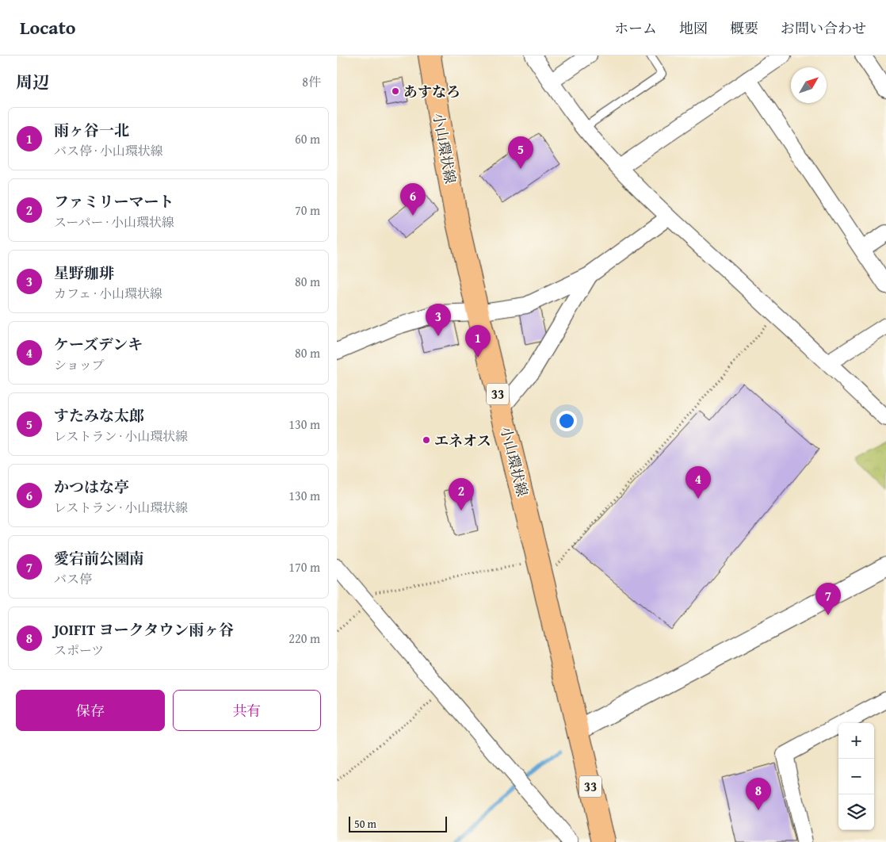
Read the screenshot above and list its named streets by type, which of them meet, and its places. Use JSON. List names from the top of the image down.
{
  "streets": {
    "main road": ["小山環状線", "33"]
  },
  "places": ["あすなろ", "エネオス"],
  "scale_bar": "50 m",
  "north": "top right",
  "page": {
    "header": "Locato",
    "nav": [
      "ホーム",
      "地図",
      "概要",
      "お問い合わせ"
    ],
    "heading": ["周辺", "8件"],
    "list": [
      {
        "mark": "1",
        "name": "雨ヶ谷一北",
        "note": "バス停 · 小山環状線",
        "value": "60 m"
      },
      {
        "mark": "2",
        "name": "ファミリーマート",
        "note": "スーパー · 小山環状線",
        "value": "70 m"
      },
      {
        "mark": "3",
        "name": "星野珈琲",
        "note": "カフェ · 小山環状線",
        "value": "80 m"
      },
      {
        "mark": "4",
        "name": "ケーズデンキ",
        "note": "ショップ",
        "value": "80 m"
      },
      {
        "mark": "5",
        "name": "すたみな太郎",
        "note": "レストラン · 小山環状線",
        "value": "130 m"
      },
      {
        "mark": "6",
        "name": "かつはな亭",
        "note": "レストラン · 小山環状線",
        "value": "130 m"
      },
      {
        "mark": "7",
        "name": "愛宕前公園南",
        "note": "バス停",
        "value": "170 m"
      },
      {
        "mark": "8",
        "name": "JOIFIT ヨークタウン雨ヶ谷",
        "note": "スポーツ",
        "value": "220 m"
      }
    ],
    "pins": [
      "5",
      "6",
      "3",
      "1",
      "4",
      "2",
      "7",
      "8"
    ],
    "buttons": ["保存", "共有"],
    "map_buttons": ["+", "−"],
    "scale": "50 m"
  }
}
